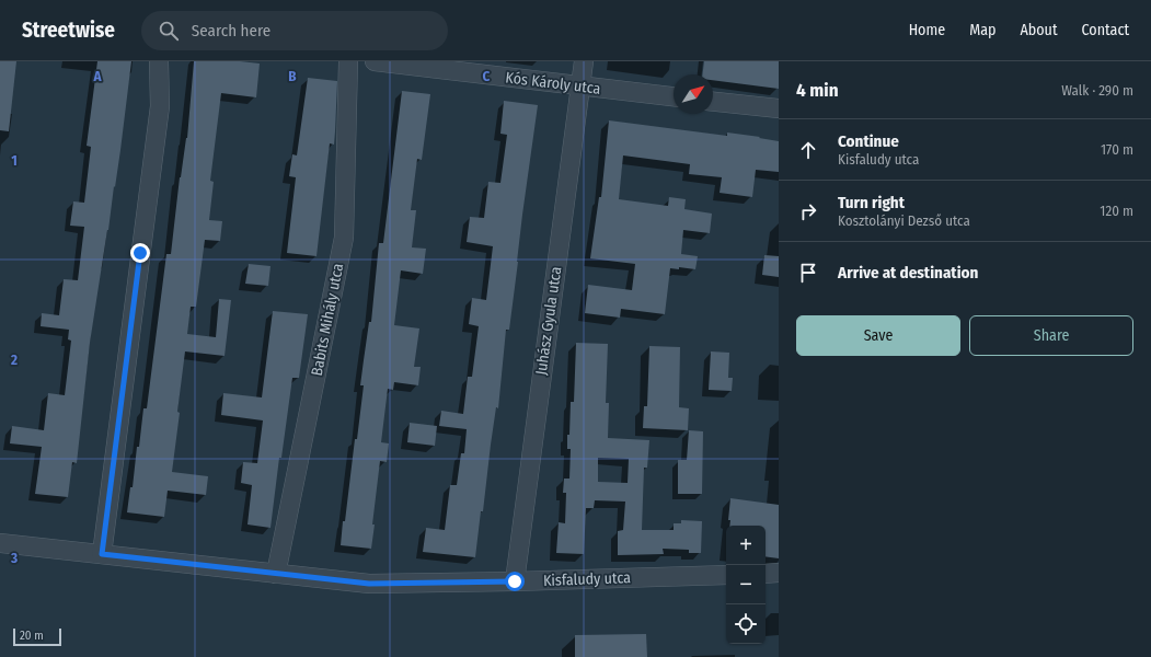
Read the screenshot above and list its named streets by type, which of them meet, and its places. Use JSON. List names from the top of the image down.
{
  "streets": {
    "street": [
      "Kós Károly utca",
      "Babits Mihály utca",
      "Juhász Gyula utca",
      "Kisfaludy utca"
    ]
  },
  "crossings": [
    ["Kós Károly utca", "Juhász Gyula utca"],
    ["Babits Mihály utca", "Kisfaludy utca"],
    ["Juhász Gyula utca", "Kisfaludy utca"]
  ],
  "scale_bar": "20 m",
  "north": "top right",
  "page": {
    "header": "Streetwise",
    "search": "Search here",
    "nav": [
      "Home",
      "Map",
      "About",
      "Contact"
    ],
    "heading": ["4 min", "Walk · 290 m"],
    "list": [
      ["Continue", "Kisfaludy utca", "170 m"],
      ["Turn right", "Kosztolányi Dezső utca", "120 m"],
      "Arrive at destination"
    ],
    "buttons": ["Save", "Share"],
    "map_buttons": ["+", "−"],
    "scale": "20 m"
  },
  "grid": {
    "columns": ["A", "B", "C"],
    "rows": ["1", "2", "3"]
  }
}
